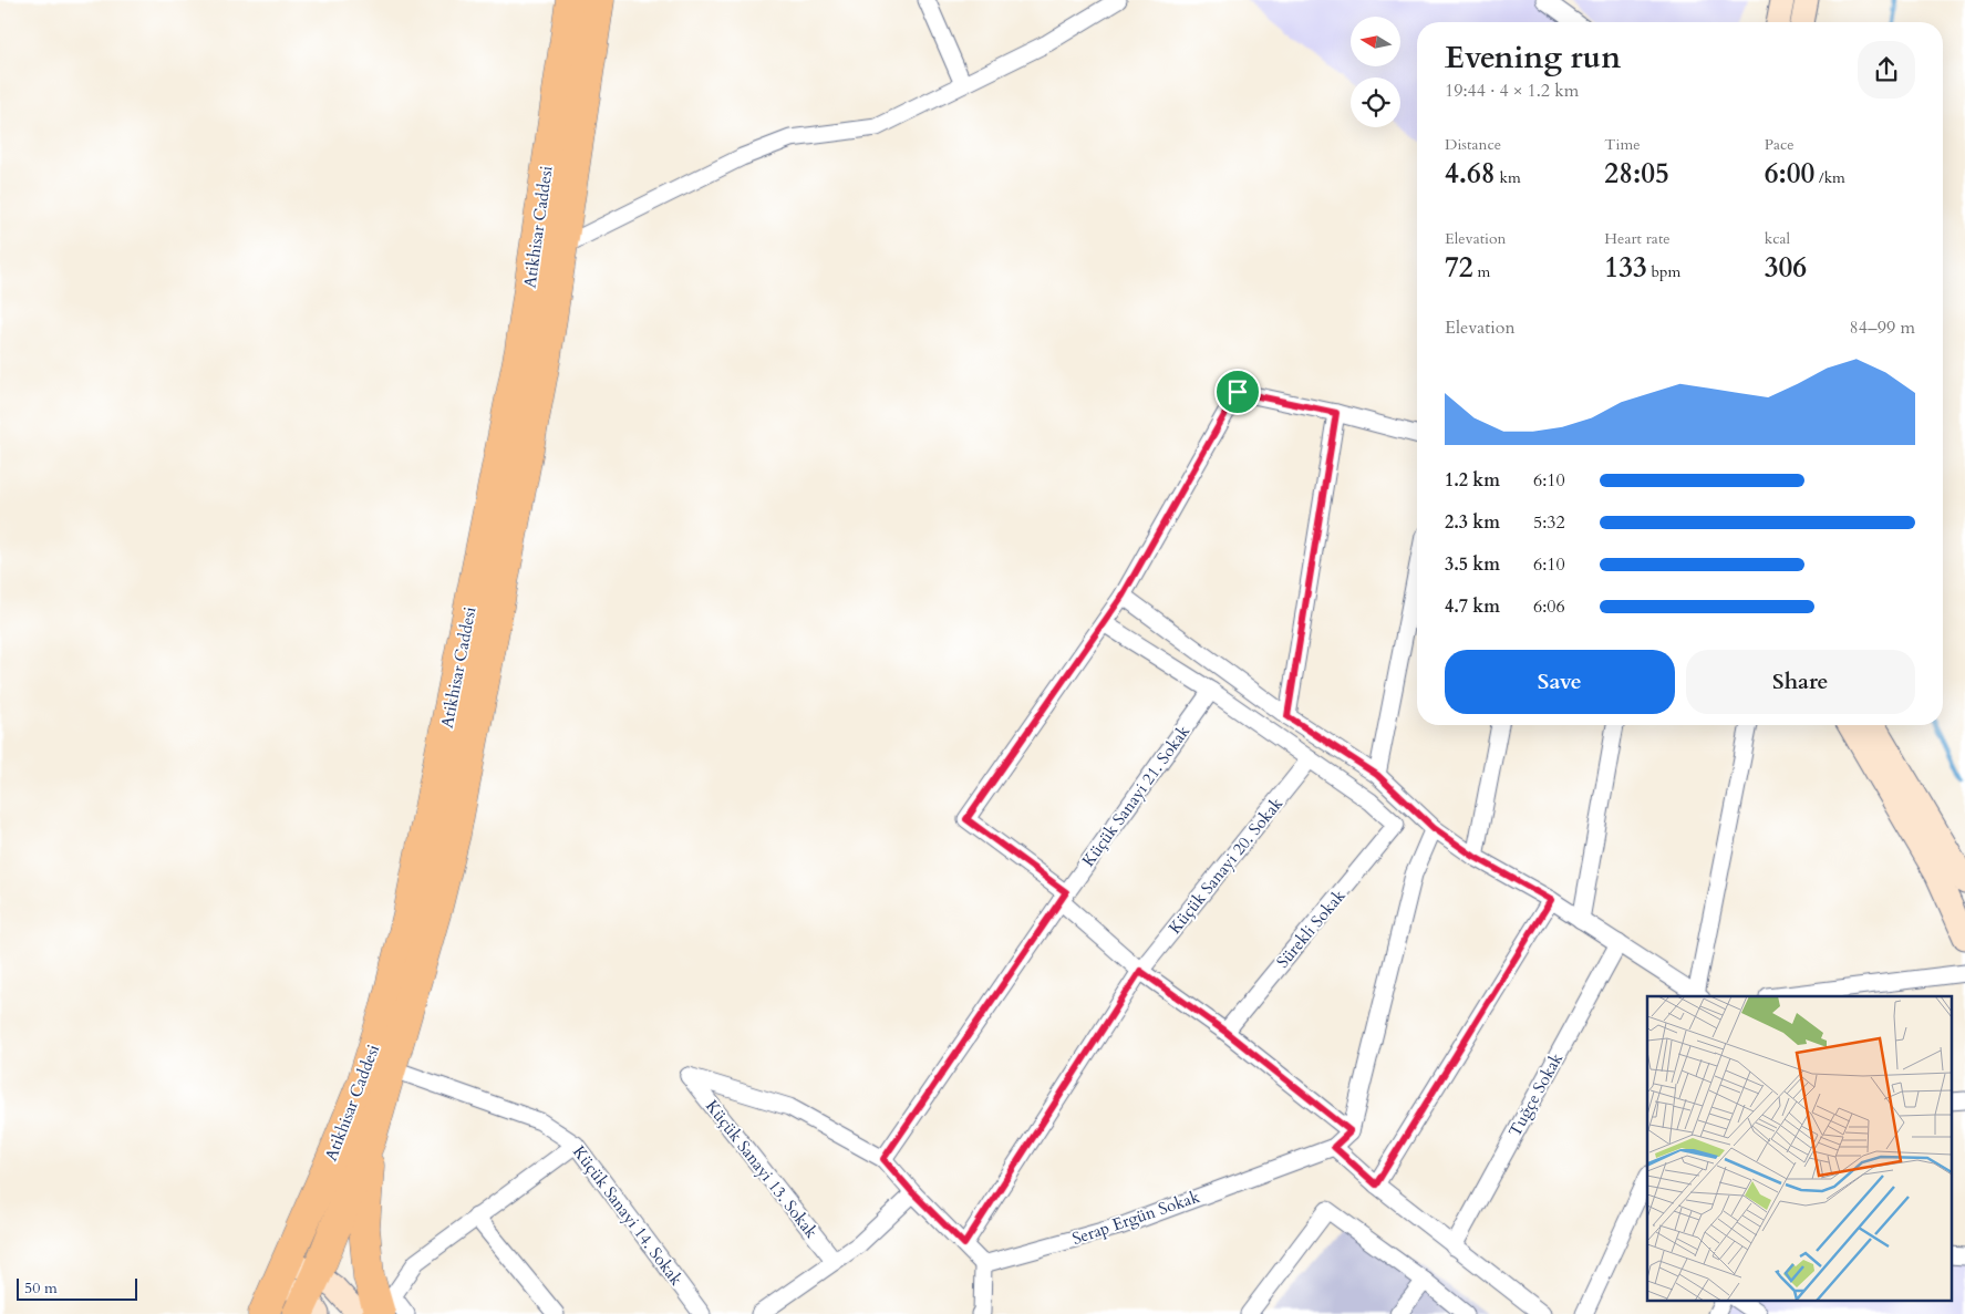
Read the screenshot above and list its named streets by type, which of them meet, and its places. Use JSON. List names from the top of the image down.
{
  "streets": {
    "highway": ["Atikhisar Caddesi"],
    "street": [
      "Küçük Sanayi 21. Sokak",
      "Küçük Sanayi 20. Sokak",
      "Sürekli Sokak",
      "Tuğçe Sokak",
      "Küçük Sanayi 13. Sokak",
      "Küçük Sanayi 14. Sokak",
      "Serap Ergün Sokak"
    ]
  },
  "crossings": [
    ["Atikhisar Caddesi", "Küçük Sanayi 14. Sokak"],
    ["Küçük Sanayi 21. Sokak", "Küçük Sanayi 13. Sokak"],
    ["Küçük Sanayi 20. Sokak", "Sürekli Sokak"]
  ],
  "scale_bar": "50 m",
  "north": "left",
  "page": {
    "heading": ["Evening run", "19:44 · 4 × 1.2 km"],
    "stats": [
      ["Distance", "4.68 km"],
      ["Time", "28:05"],
      ["Pace", "6:00 /km"],
      ["Elevation", "72 m"],
      ["Heart rate", "133 bpm"],
      ["kcal", "306"]
    ],
    "chart": ["Elevation", "84–99 m"],
    "list": [
      {
        "name": "1.2 km",
        "note": "6:10"
      },
      {
        "name": "2.3 km",
        "note": "5:32"
      },
      {
        "name": "3.5 km",
        "note": "6:10"
      },
      {
        "name": "4.7 km",
        "note": "6:06"
      }
    ],
    "buttons": ["Save", "Share"],
    "scale": "50 m"
  }
}
